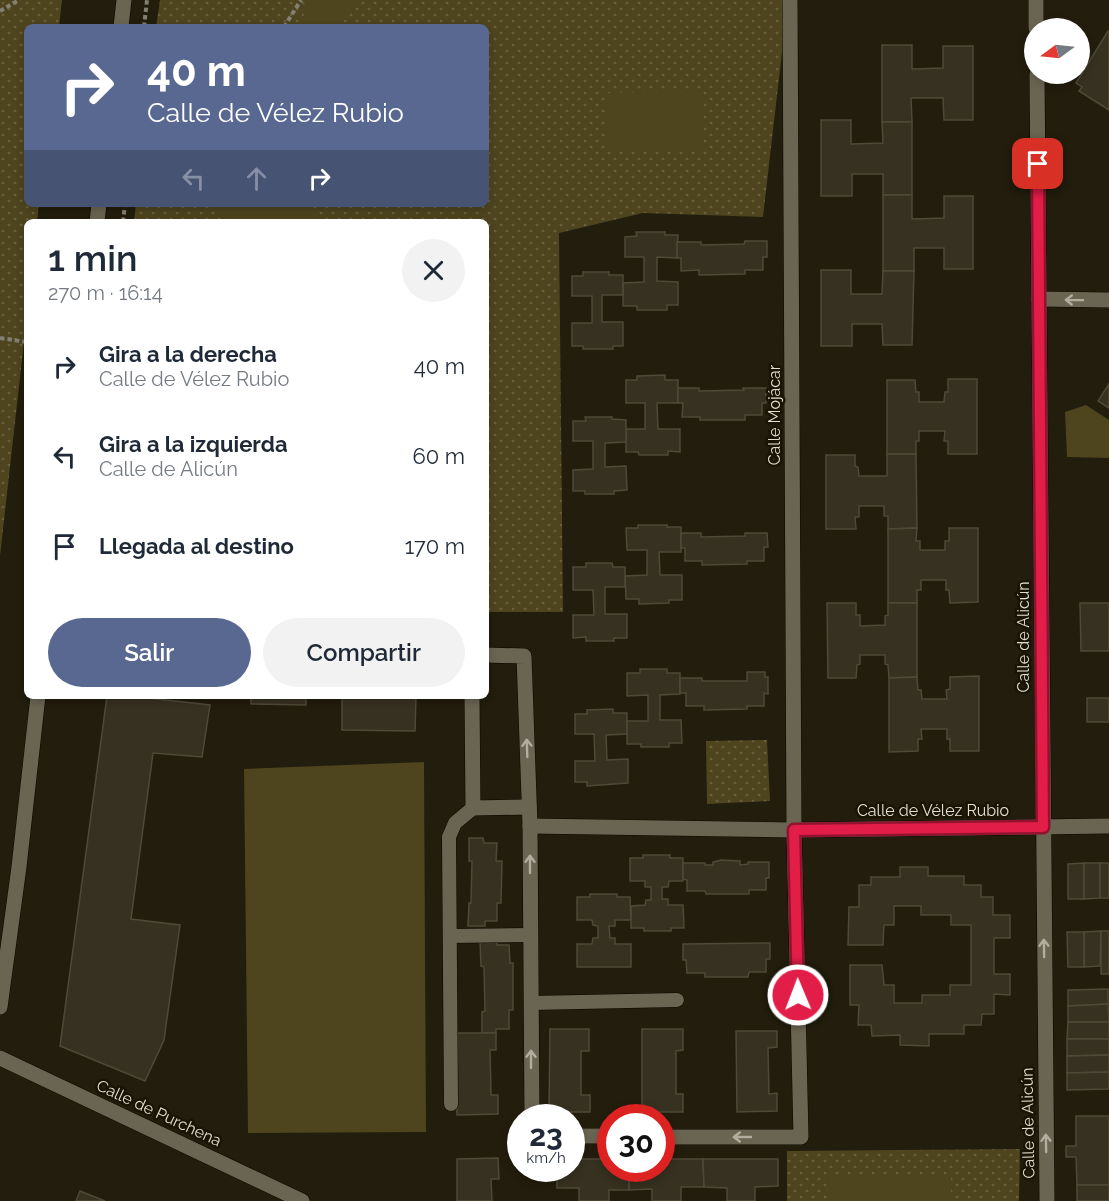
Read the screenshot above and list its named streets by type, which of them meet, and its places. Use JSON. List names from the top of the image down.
{
  "streets": {
    "street": [
      "Calle Mojácar",
      "Calle de Alicún",
      "Calle de Vélez Rubio",
      "Calle de Purchena"
    ]
  },
  "crossings": [
    ["Calle Mojácar", "Calle de Vélez Rubio"],
    ["Calle de Alicún", "Calle de Vélez Rubio"]
  ],
  "north": "left",
  "page": {
    "turn": ["40 m", "Calle de Vélez Rubio"],
    "heading": ["1 min", "270 m · 16:14"],
    "list": [
      {
        "name": "Gira a la derecha",
        "note": "Calle de Vélez Rubio",
        "value": "40 m"
      },
      {
        "name": "Gira a la izquierda",
        "note": "Calle de Alicún",
        "value": "60 m"
      },
      {
        "name": "Llegada al destino",
        "value": "170 m"
      }
    ],
    "buttons": ["Salir", "Compartir"],
    "speed": "23 km/h",
    "limit": "30"
  }
}
